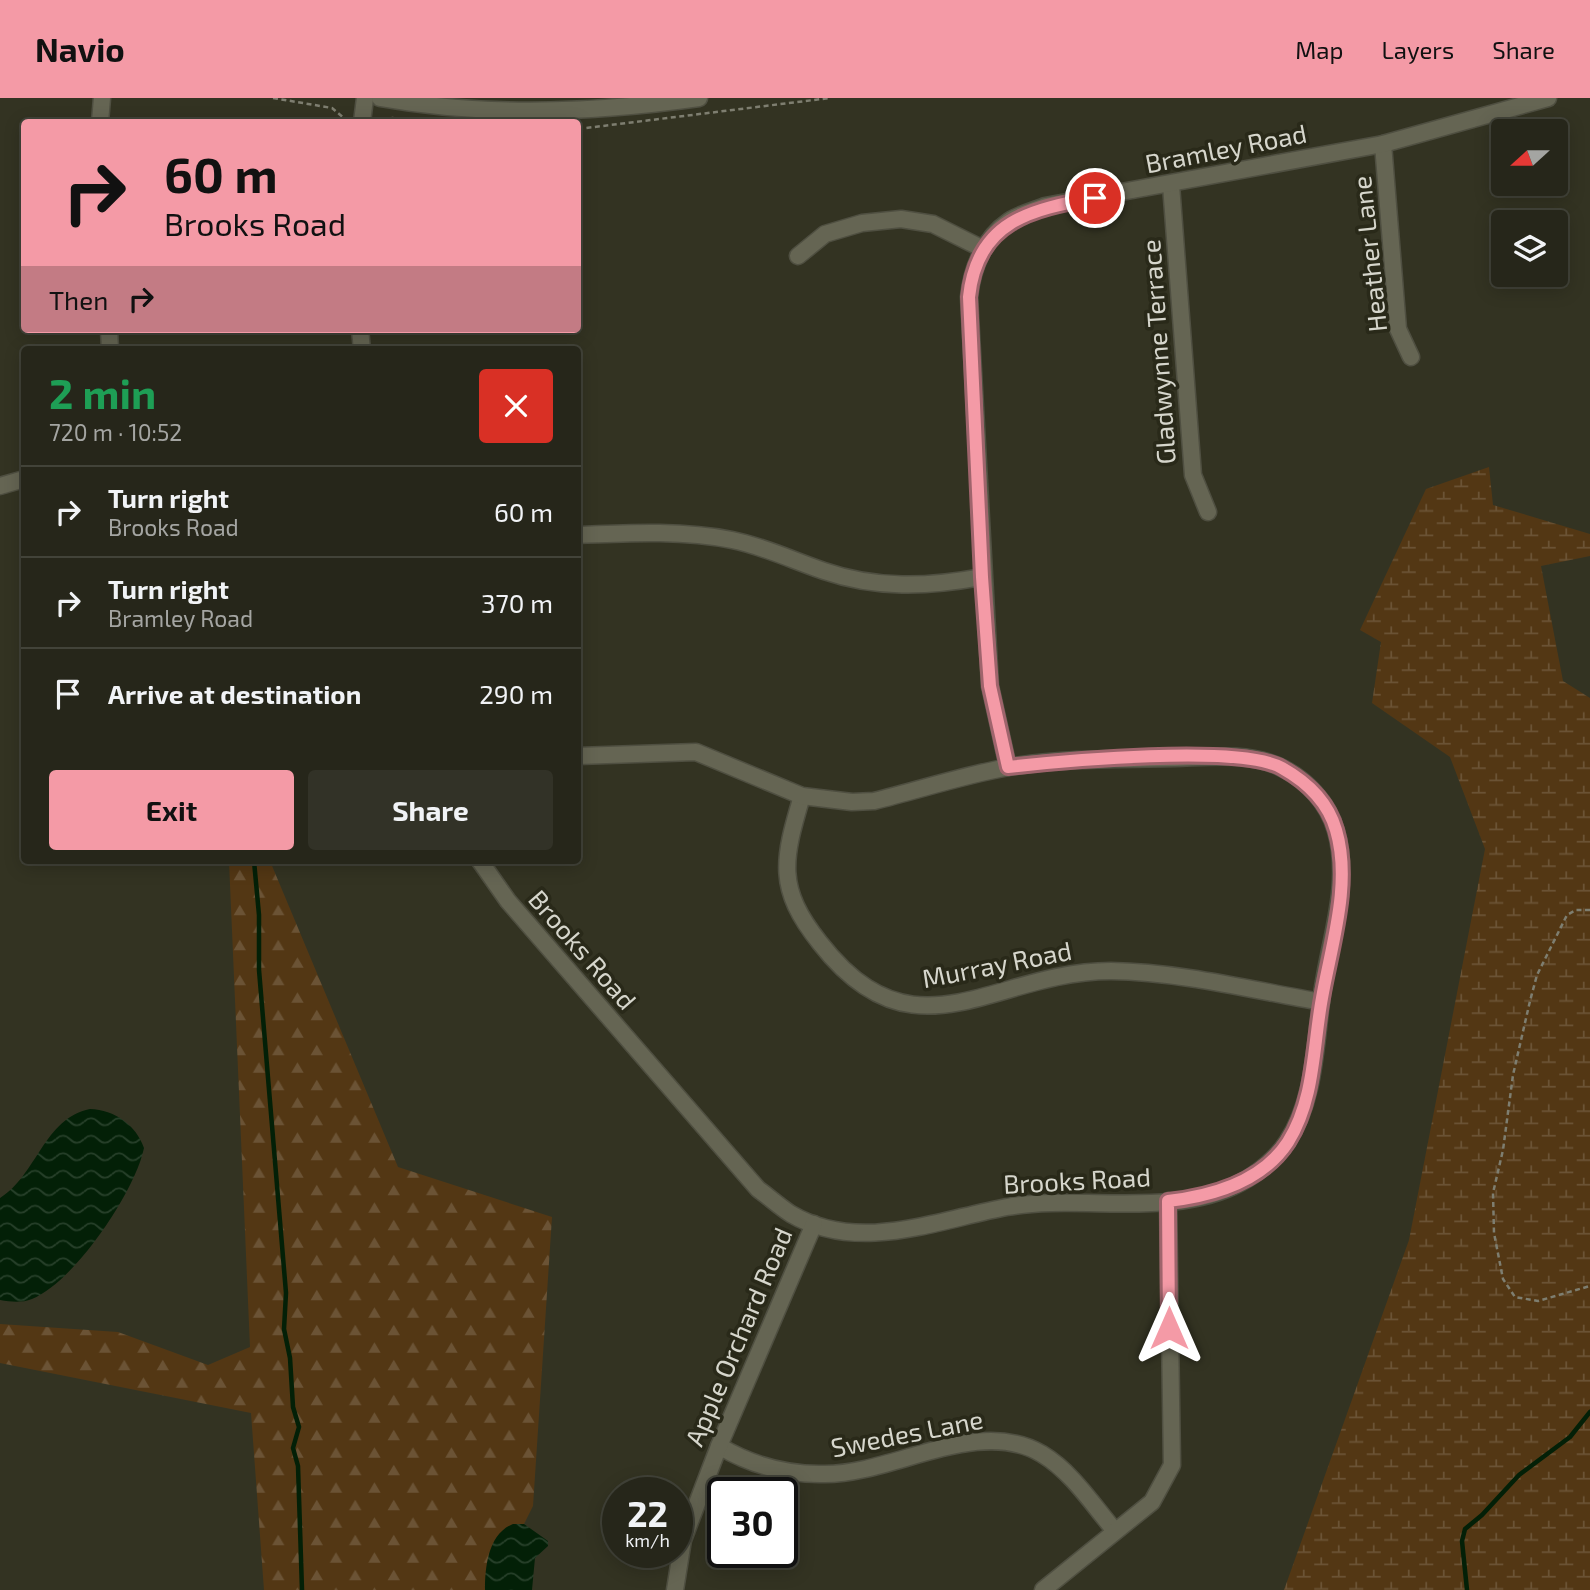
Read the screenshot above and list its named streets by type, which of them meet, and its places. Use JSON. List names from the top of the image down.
{
  "streets": {
    "street": [
      "Bramley Road",
      "Heather Lane",
      "Gladwynne Terrace",
      "Brooks Road",
      "Murray Road",
      "Apple Orchard Road",
      "Swedes Lane"
    ]
  },
  "crossings": [
    ["Bramley Road", "Heather Lane"],
    ["Bramley Road", "Gladwynne Terrace"],
    ["Bramley Road", "Brooks Road"],
    ["Brooks Road", "Murray Road"],
    ["Brooks Road", "Apple Orchard Road"],
    ["Apple Orchard Road", "Swedes Lane"]
  ],
  "north": "left",
  "page": {
    "header": "Navio",
    "nav": ["Map", "Layers", "Share"],
    "turn": ["60 m", "Brooks Road"],
    "then": "Then",
    "heading": ["2 min", "720 m · 10:52"],
    "list": [
      {
        "name": "Turn right",
        "note": "Brooks Road",
        "value": "60 m"
      },
      {
        "name": "Turn right",
        "note": "Bramley Road",
        "value": "370 m"
      },
      {
        "name": "Arrive at destination",
        "value": "290 m"
      }
    ],
    "buttons": ["Exit", "Share"],
    "speed": "22 km/h",
    "limit": "30"
  }
}
